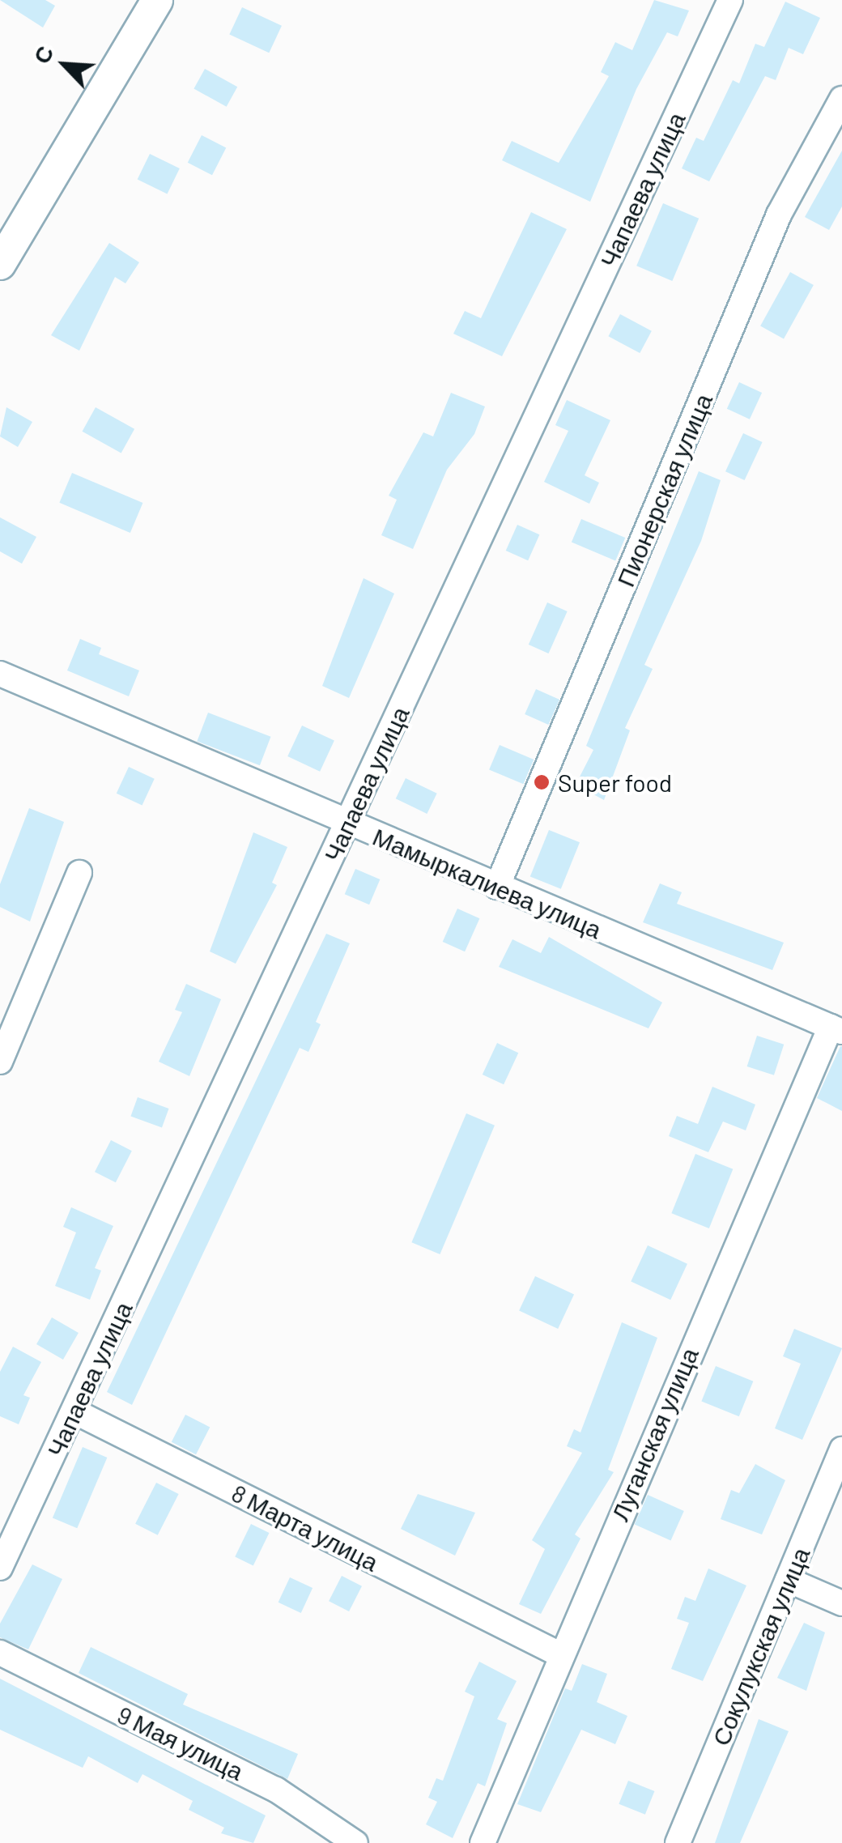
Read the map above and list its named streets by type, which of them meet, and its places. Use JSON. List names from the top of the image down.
{
  "streets": {
    "street": [
      "Чапаева улица",
      "Пионерская улица",
      "Мамыркалиева улица",
      "Луганская улица",
      "8 Марта улица",
      "Сокулукская улица",
      "9 Мая улица"
    ]
  },
  "crossings": [
    ["Чапаева улица", "Мамыркалиева улица"],
    ["Чапаева улица", "8 Марта улица"],
    ["Пионерская улица", "Мамыркалиева улица"],
    ["Мамыркалиева улица", "Луганская улица"],
    ["Луганская улица", "8 Марта улица"]
  ],
  "places": ["Super food"],
  "north": "top left"
}
